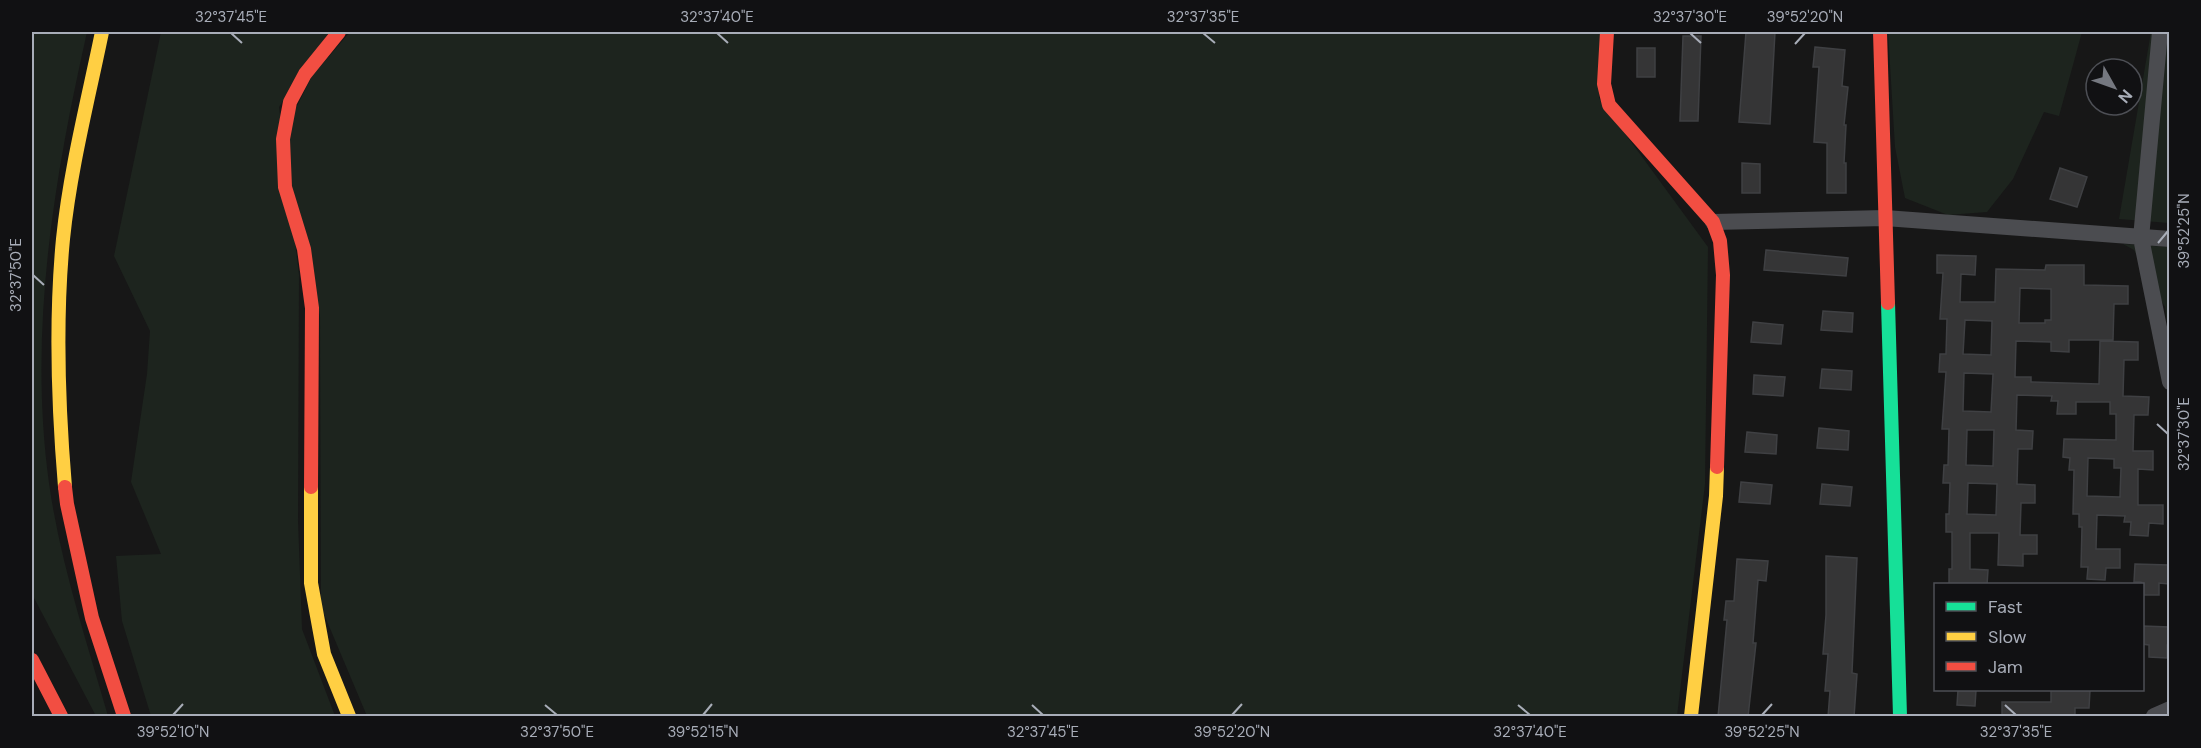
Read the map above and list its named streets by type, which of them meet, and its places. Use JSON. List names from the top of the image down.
{
  "legend": ["Fast", "Slow", "Jam"],
  "north": "bottom right",
  "coordinates": [
    "32°37'45\"E",
    "32°37'40\"E",
    "32°37'35\"E",
    "32°37'30\"E",
    "39°52'20\"N",
    "39°52'25\"N",
    "32°37'50\"E",
    "39°52'10\"N",
    "39°52'15\"N"
  ]
}
